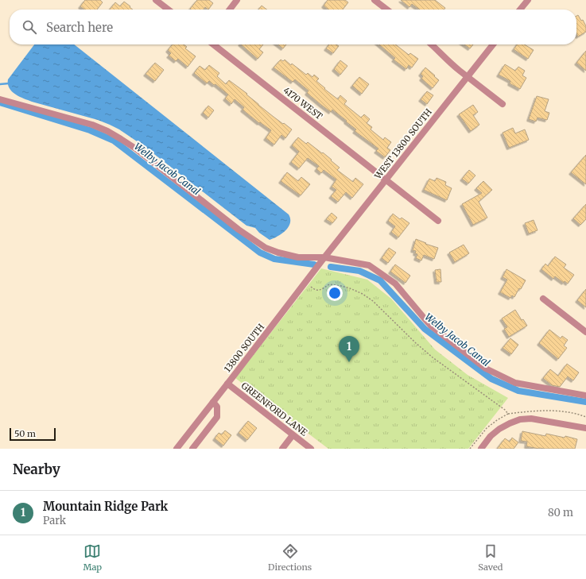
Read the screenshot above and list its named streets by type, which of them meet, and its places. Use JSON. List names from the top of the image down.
{
  "streets": {
    "street": [
      "4170 WEST",
      "WEST 13800 SOUTH",
      "13800 SOUTH",
      "GREENFORD LANE"
    ]
  },
  "crossings": [
    ["4170 WEST", "WEST 13800 SOUTH"],
    ["WEST 13800 SOUTH", "13800 SOUTH"],
    ["13800 SOUTH", "GREENFORD LANE"]
  ],
  "water": ["Welby Jacob Canal"],
  "scale_bar": "50 m",
  "page": {
    "search": "Search here",
    "pins": "1",
    "scale": "50 m",
    "heading": "Nearby",
    "list": [
      {
        "mark": "1",
        "name": "Mountain Ridge Park",
        "note": "Park",
        "value": "80 m"
      }
    ],
    "nav": ["Map", "Directions", "Saved"]
  }
}
